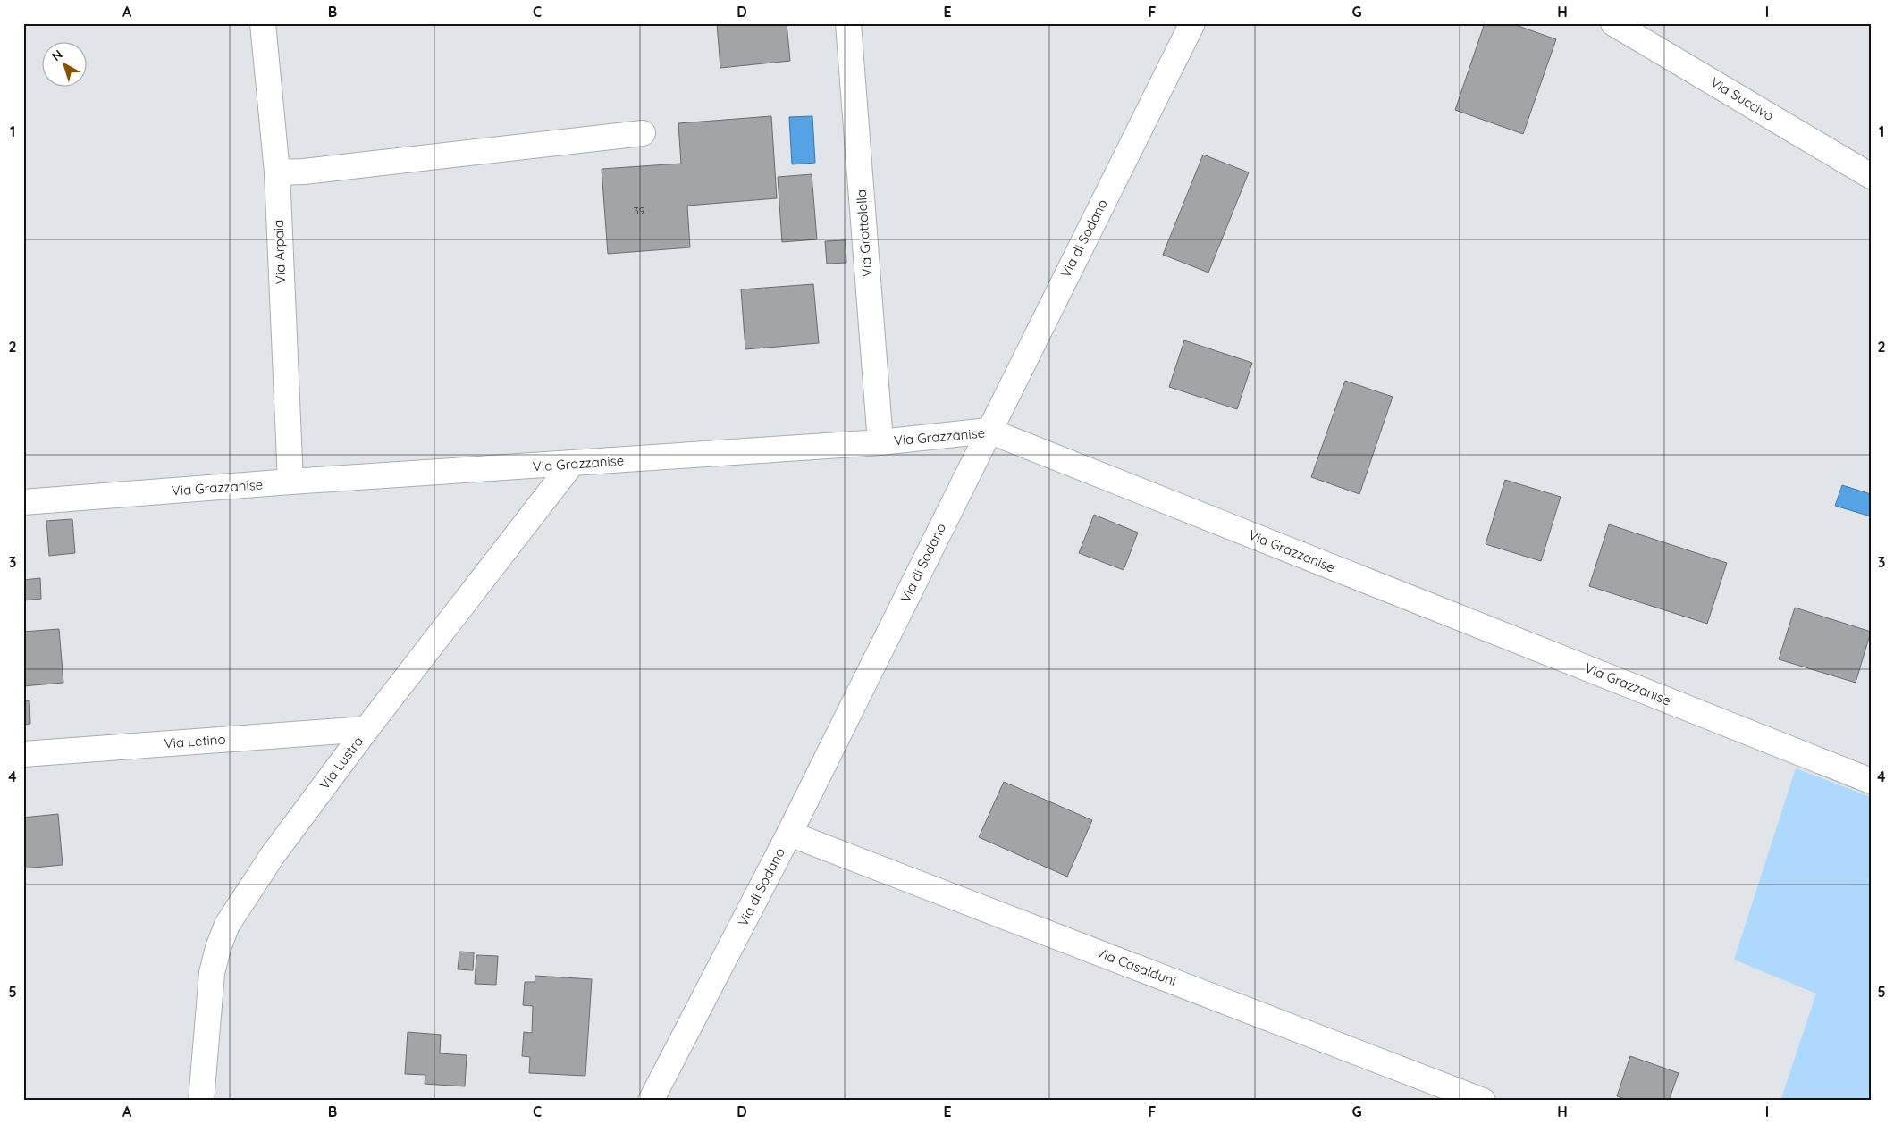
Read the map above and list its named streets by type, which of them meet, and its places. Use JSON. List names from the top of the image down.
{
  "streets": {
    "street": [
      "Via Succivo",
      "Via Grottolella",
      "Via di Sodano",
      "Via Arpaia",
      "Via Grazzanise",
      "Via Letino",
      "Via Lustra",
      "Via Casalduni"
    ]
  },
  "crossings": [
    ["Via Grottolella", "Via Grazzanise"],
    ["Via di Sodano", "Via Grazzanise"],
    ["Via di Sodano", "Via Casalduni"],
    ["Via Arpaia", "Via Grazzanise"],
    ["Via Grazzanise", "Via Lustra"],
    ["Via Letino", "Via Lustra"]
  ],
  "house_numbers": ["39"],
  "north": "top left",
  "grid": {
    "columns": [
      "A",
      "B",
      "C",
      "D",
      "E",
      "F",
      "G",
      "H",
      "I"
    ],
    "rows": [
      "1",
      "2",
      "3",
      "4",
      "5"
    ]
  }
}
